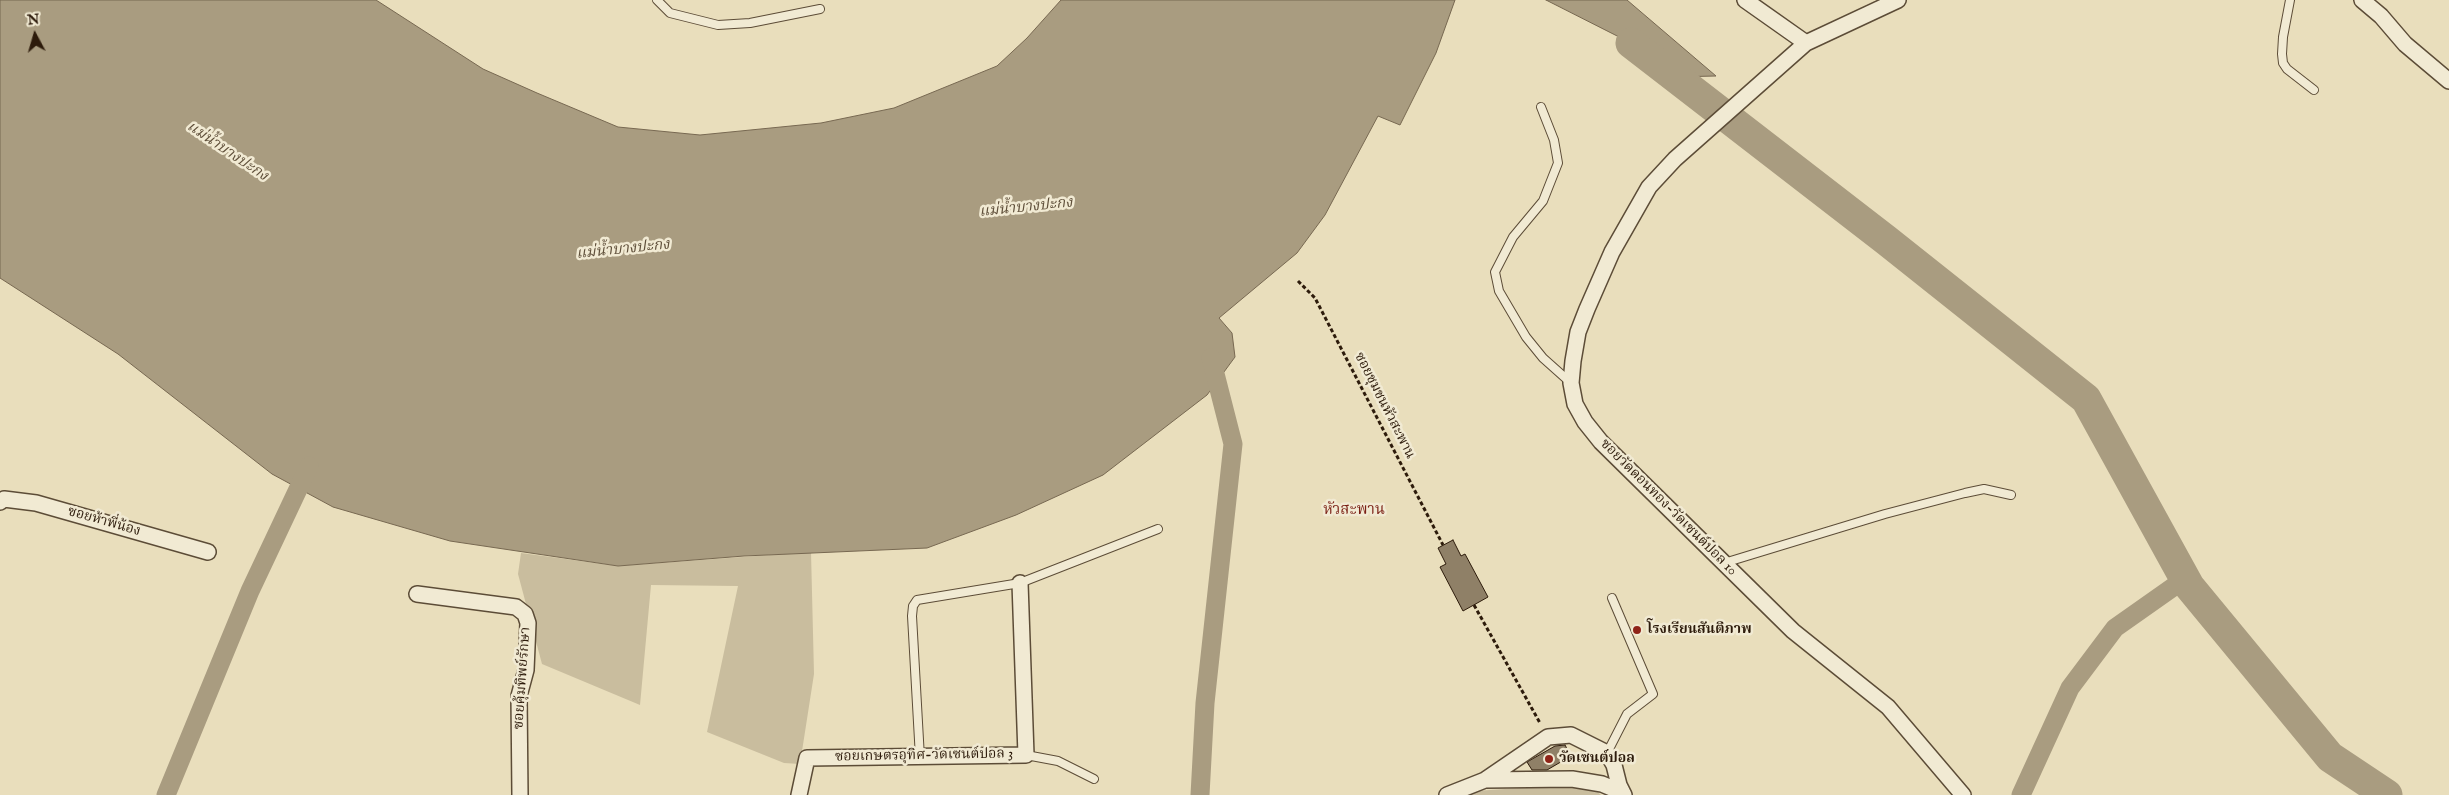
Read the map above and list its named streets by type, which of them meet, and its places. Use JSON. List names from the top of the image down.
{
  "streets": {
    "street": [
      "ซอยวัดดอนทอง-วัดเซนต์ปอล 10",
      "ซอยห้าพี่น้อง",
      "ซอยคุ้มทิพย์รักษา",
      "ซอยเกษตรอุทิศ-วัดเซนต์ปอล 3"
    ],
    "path": ["ซอยชุมชนหัวสะพาน"]
  },
  "districts": ["หัวสะพาน"],
  "water": ["แม่น้ำบางปะกง"],
  "places": ["โรงเรียนสันติภาพ", "วัดเซนต์ปอล"],
  "north": "top"
}
